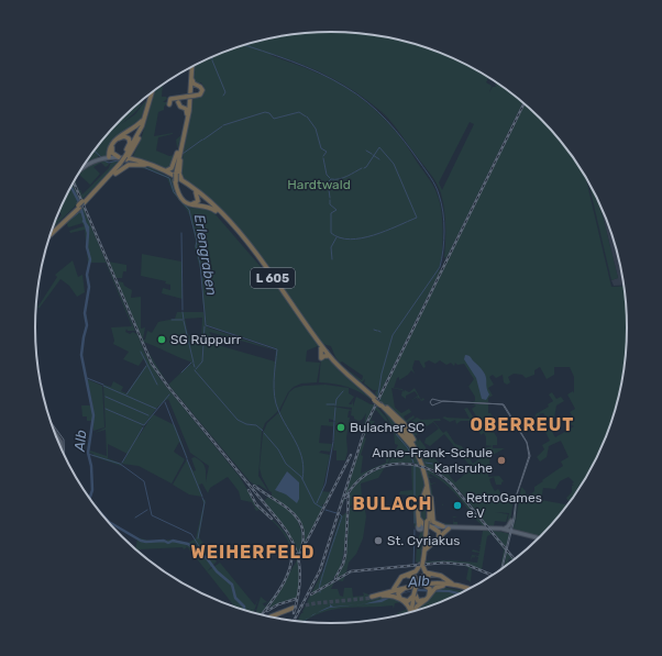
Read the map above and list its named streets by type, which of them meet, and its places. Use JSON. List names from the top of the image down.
{
  "streets": {
    "highway": ["L 605"]
  },
  "districts": ["OBERREUT", "BULACH", "WEIHERFELD"],
  "water": ["Erlengraben", "Alb"],
  "parks": ["Hardtwald"],
  "places": [
    "SG Rüppurr",
    "Bulacher SC",
    "Anne-Frank-Schule Karlsruhe",
    "RetroGames e.V",
    "St. Cyriakus"
  ]
}
